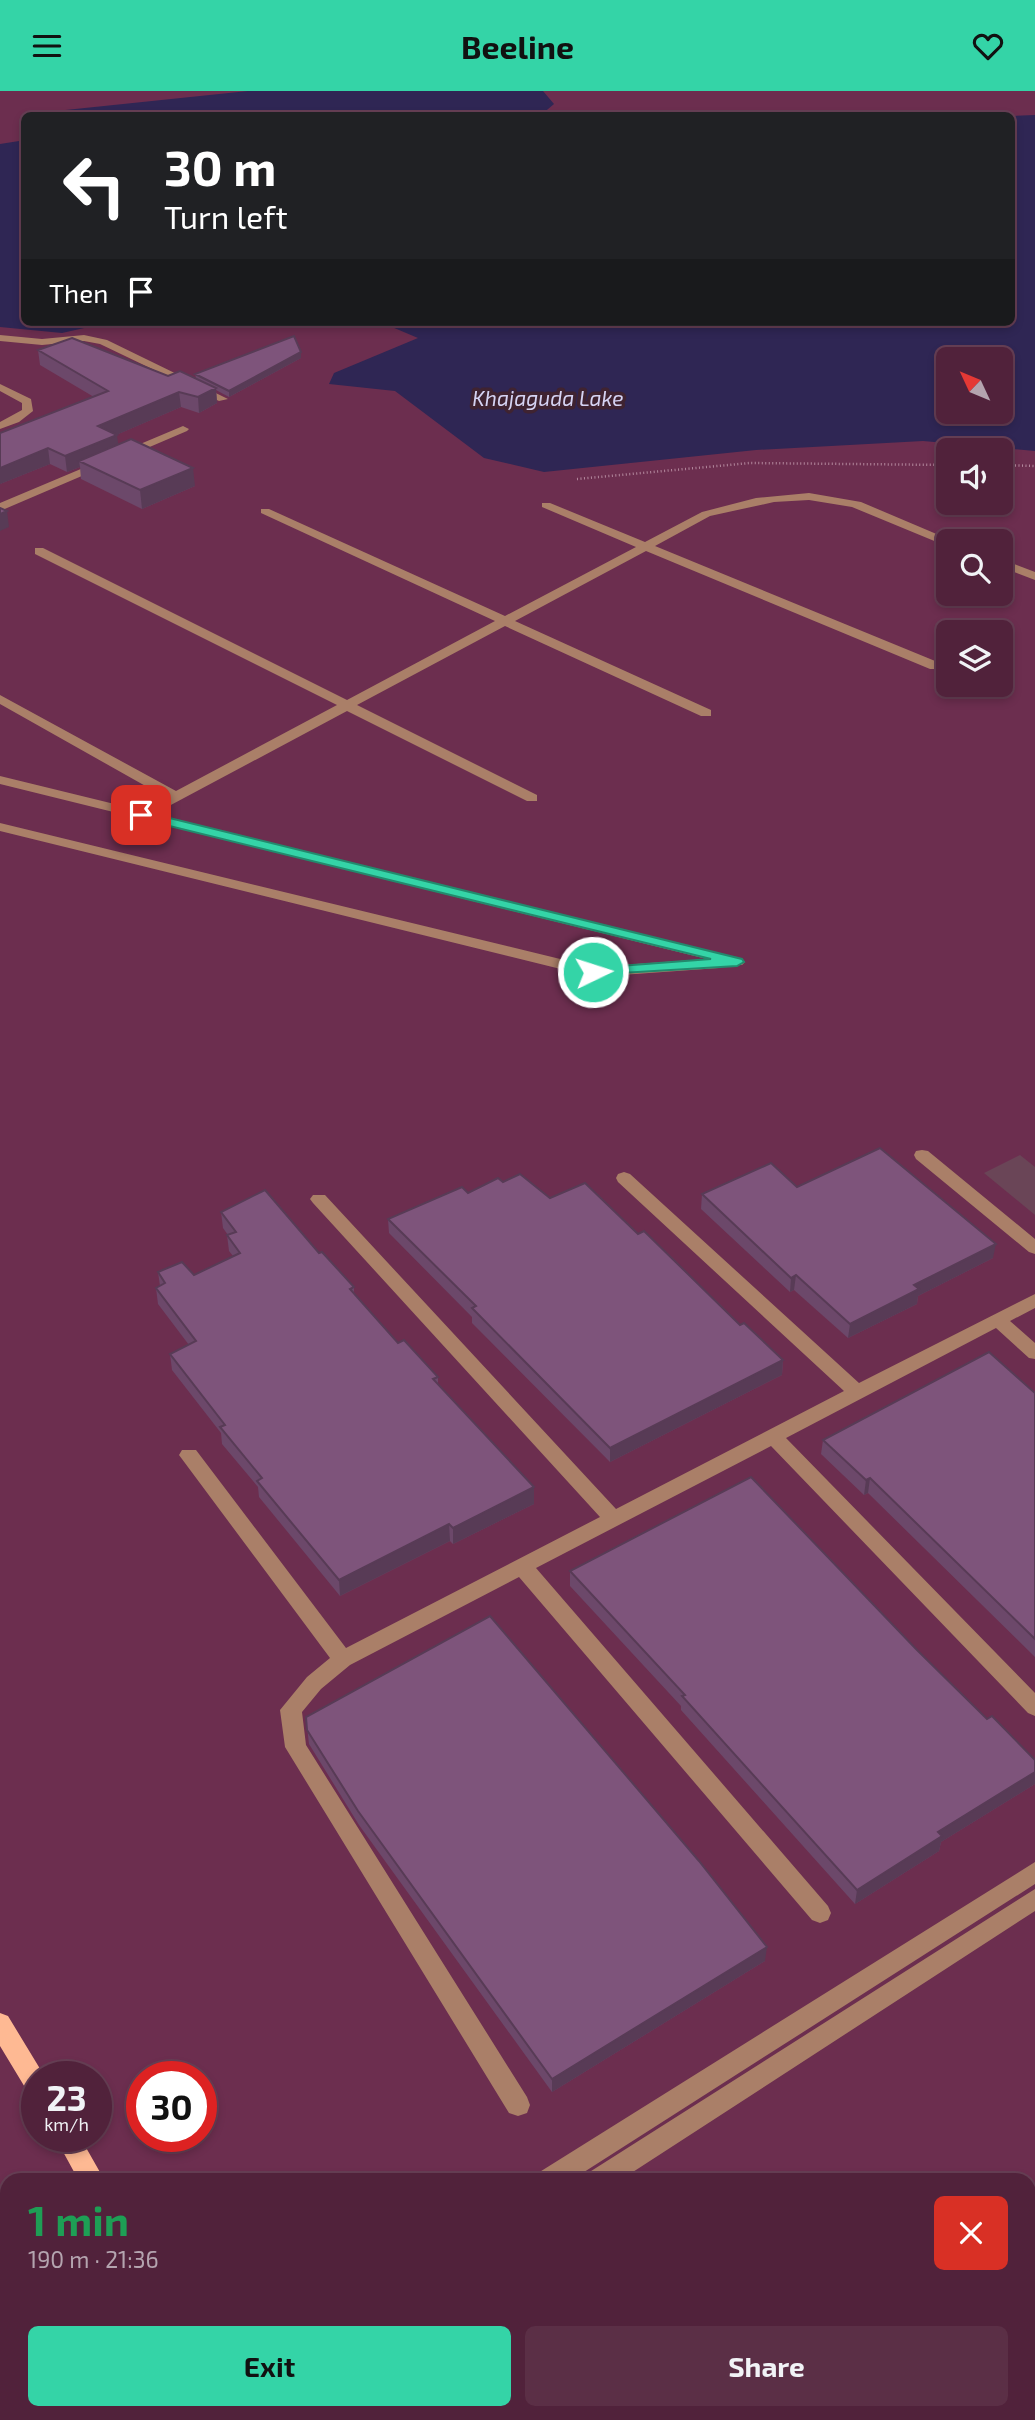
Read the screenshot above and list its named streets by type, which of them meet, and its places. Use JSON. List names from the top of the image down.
{
  "water": ["Khajaguda Lake"],
  "north": "top left",
  "page": {
    "header": "Beeline",
    "turn": ["30 m", "Turn left"],
    "then": "Then",
    "speed": "23 km/h",
    "limit": "30",
    "heading": ["1 min", "190 m · 21:36"],
    "buttons": ["Exit", "Share"]
  }
}
